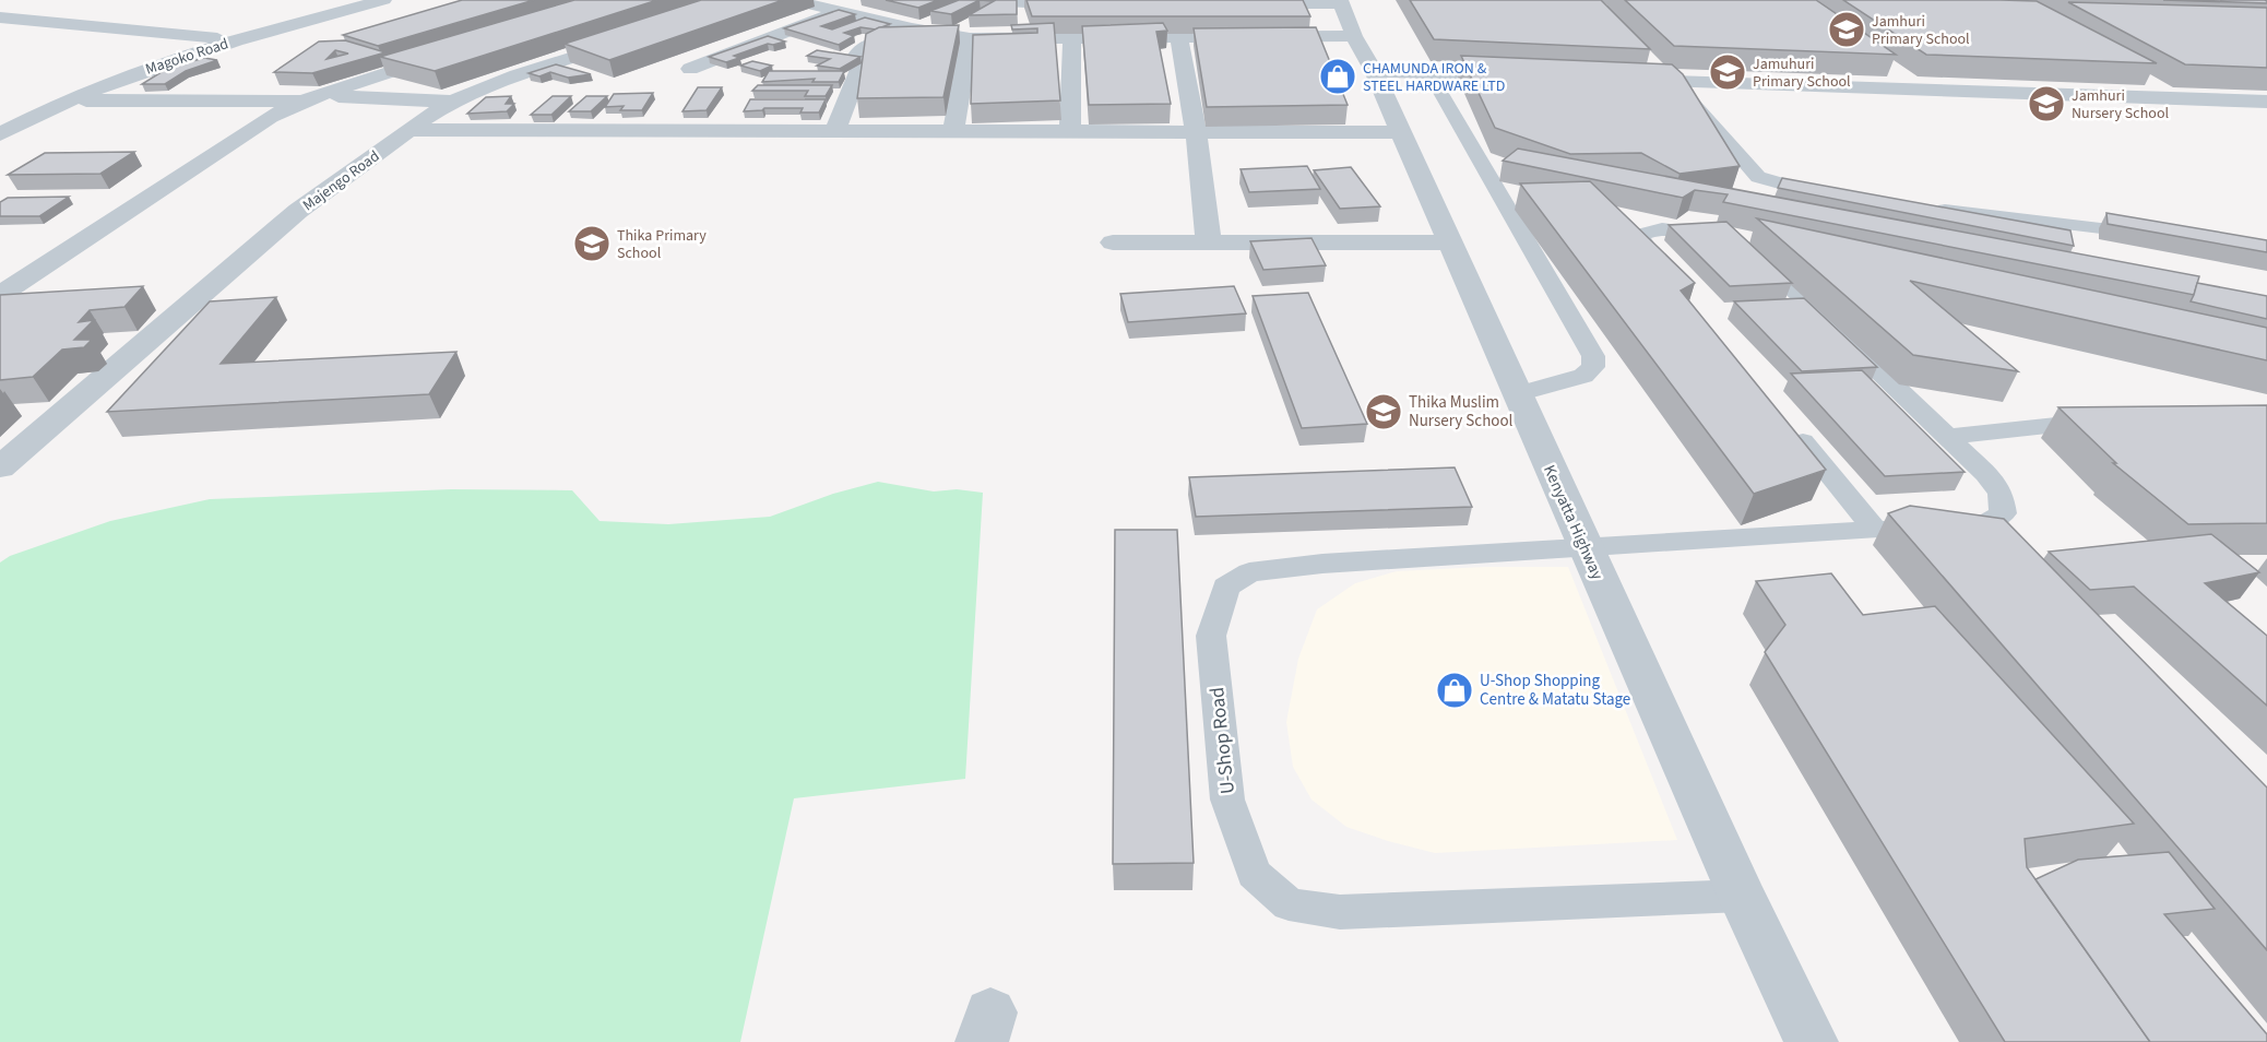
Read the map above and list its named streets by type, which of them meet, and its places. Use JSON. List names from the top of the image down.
{
  "streets": {
    "street": ["Magoko Road", "Majengo Road", "Kenyatta Highway"],
    "lane": ["U-Shop Road"]
  },
  "crossings": [
    ["Kenyatta Highway", "U-Shop Road"]
  ],
  "places": {
    "school or university": [
      "Jamhuri Primary School",
      "Jamuhuri Primary School",
      "Jamhuri Nursery School",
      "Thika Primary School",
      "Thika Muslim Nursery School"
    ],
    "shop": ["CHAMUNDA IRON & STEEL HARDWARE LTD", "U-Shop Shopping Centre & Matatu Stage"]
  }
}
